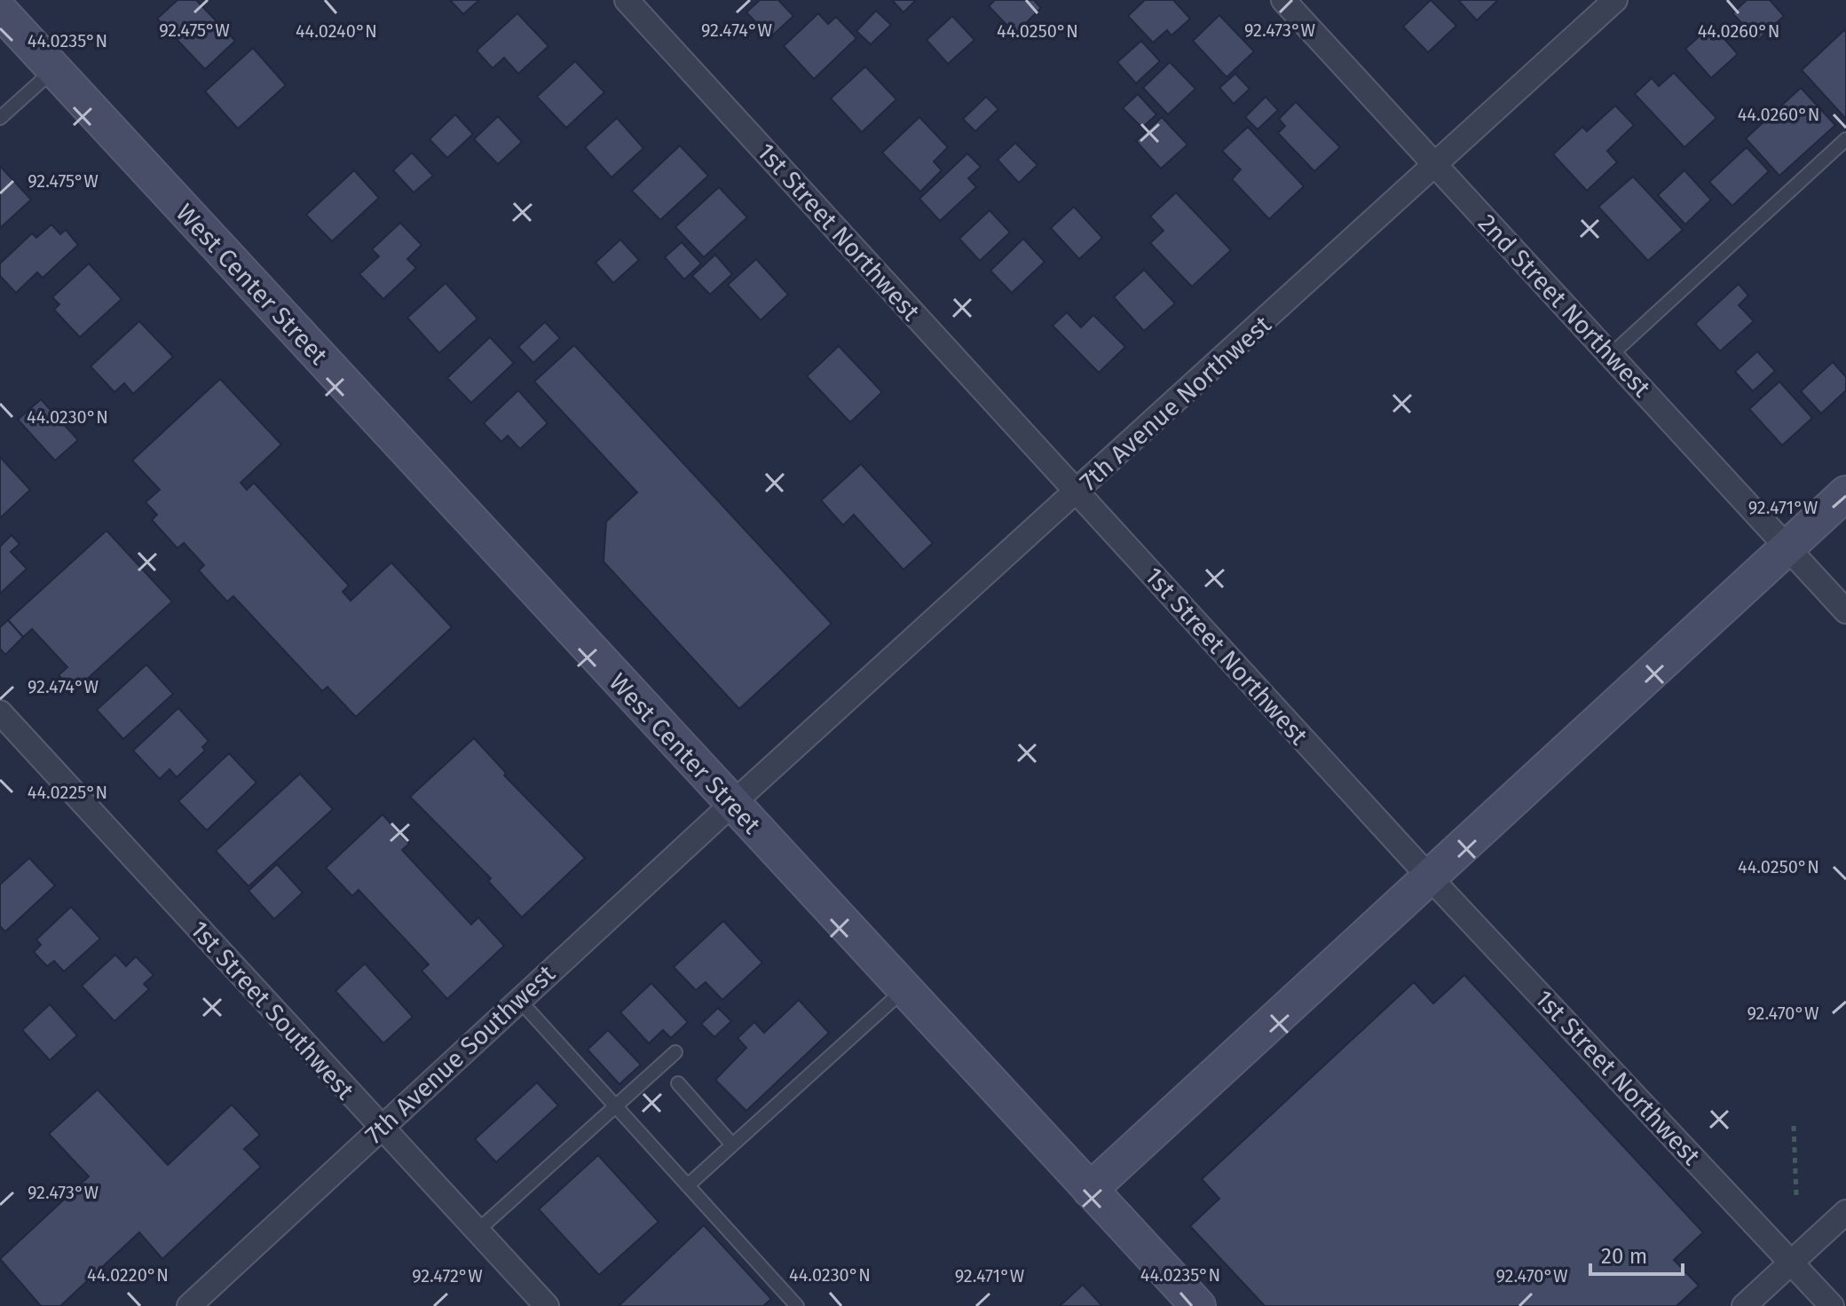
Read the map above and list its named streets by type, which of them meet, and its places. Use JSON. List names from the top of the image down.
{
  "streets": {
    "street": [
      "1st Street Northwest",
      "West Center Street",
      "2nd Street Northwest",
      "7th Avenue Northwest",
      "1st Street Southwest",
      "7th Avenue Southwest"
    ]
  },
  "crossings": [
    ["1st Street Northwest", "7th Avenue Northwest"],
    ["West Center Street", "7th Avenue Northwest"],
    ["West Center Street", "7th Avenue Southwest"],
    ["2nd Street Northwest", "7th Avenue Northwest"],
    ["7th Avenue Northwest", "7th Avenue Southwest"],
    ["1st Street Southwest", "7th Avenue Southwest"]
  ],
  "scale_bar": "20 m",
  "coordinates": [
    "92.475°W",
    "92.474°W",
    "92.473°W",
    "44.0250°N",
    "44.0260°N",
    "44.0240°N",
    "44.0235°N",
    "44.0230°N",
    "92.471°W",
    "44.0225°N",
    "92.470°W",
    "44.0220°N",
    "92.472°W"
  ]
}
